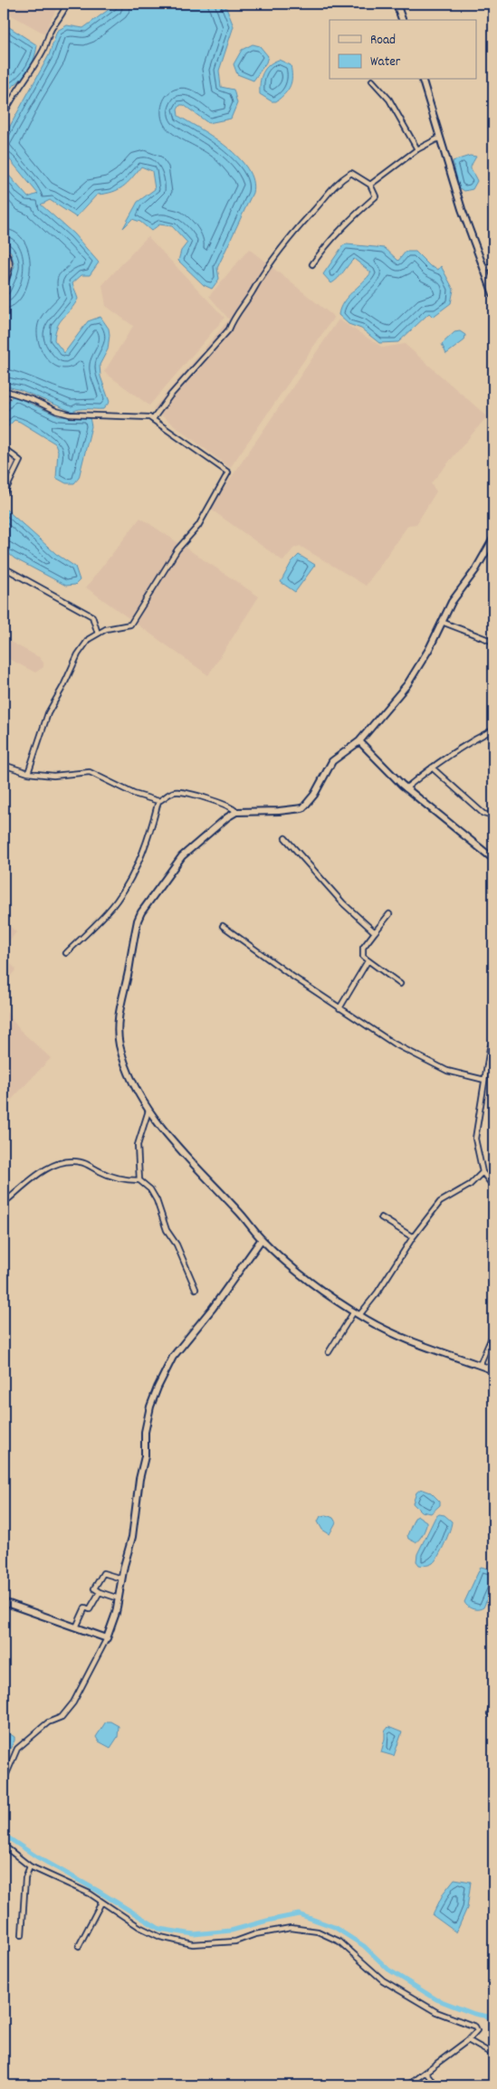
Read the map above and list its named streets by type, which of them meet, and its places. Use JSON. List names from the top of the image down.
{
  "legend": ["Road", "Water"]
}
